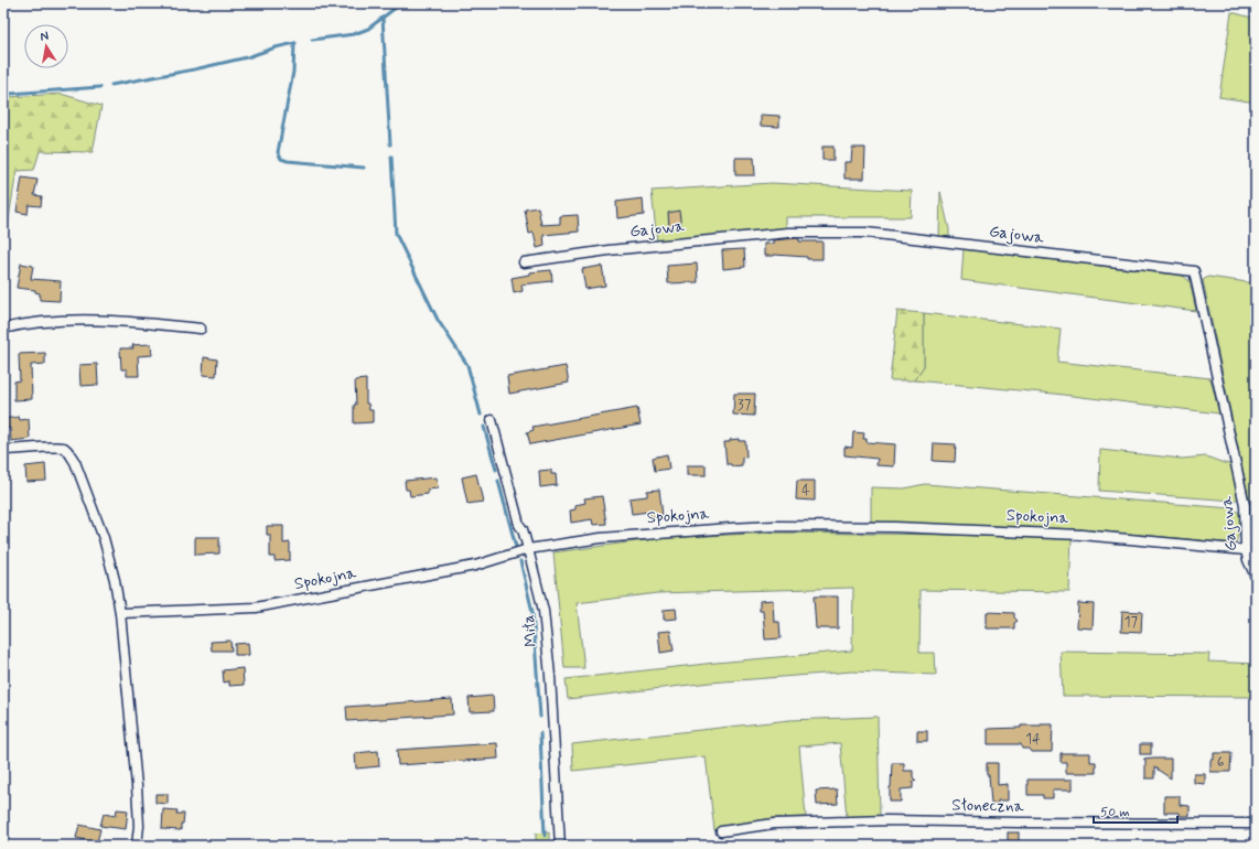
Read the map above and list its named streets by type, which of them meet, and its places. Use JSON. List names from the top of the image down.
{
  "streets": {
    "street": [
      "Gajowa",
      "Spokojna",
      "Miła",
      "Słoneczna"
    ]
  },
  "crossings": [
    ["Gajowa", "Spokojna"],
    ["Spokojna", "Miła"]
  ],
  "house_numbers": [
    "37",
    "4",
    "17",
    "14",
    "6"
  ],
  "scale_bar": "50 m",
  "north": "top"
}
